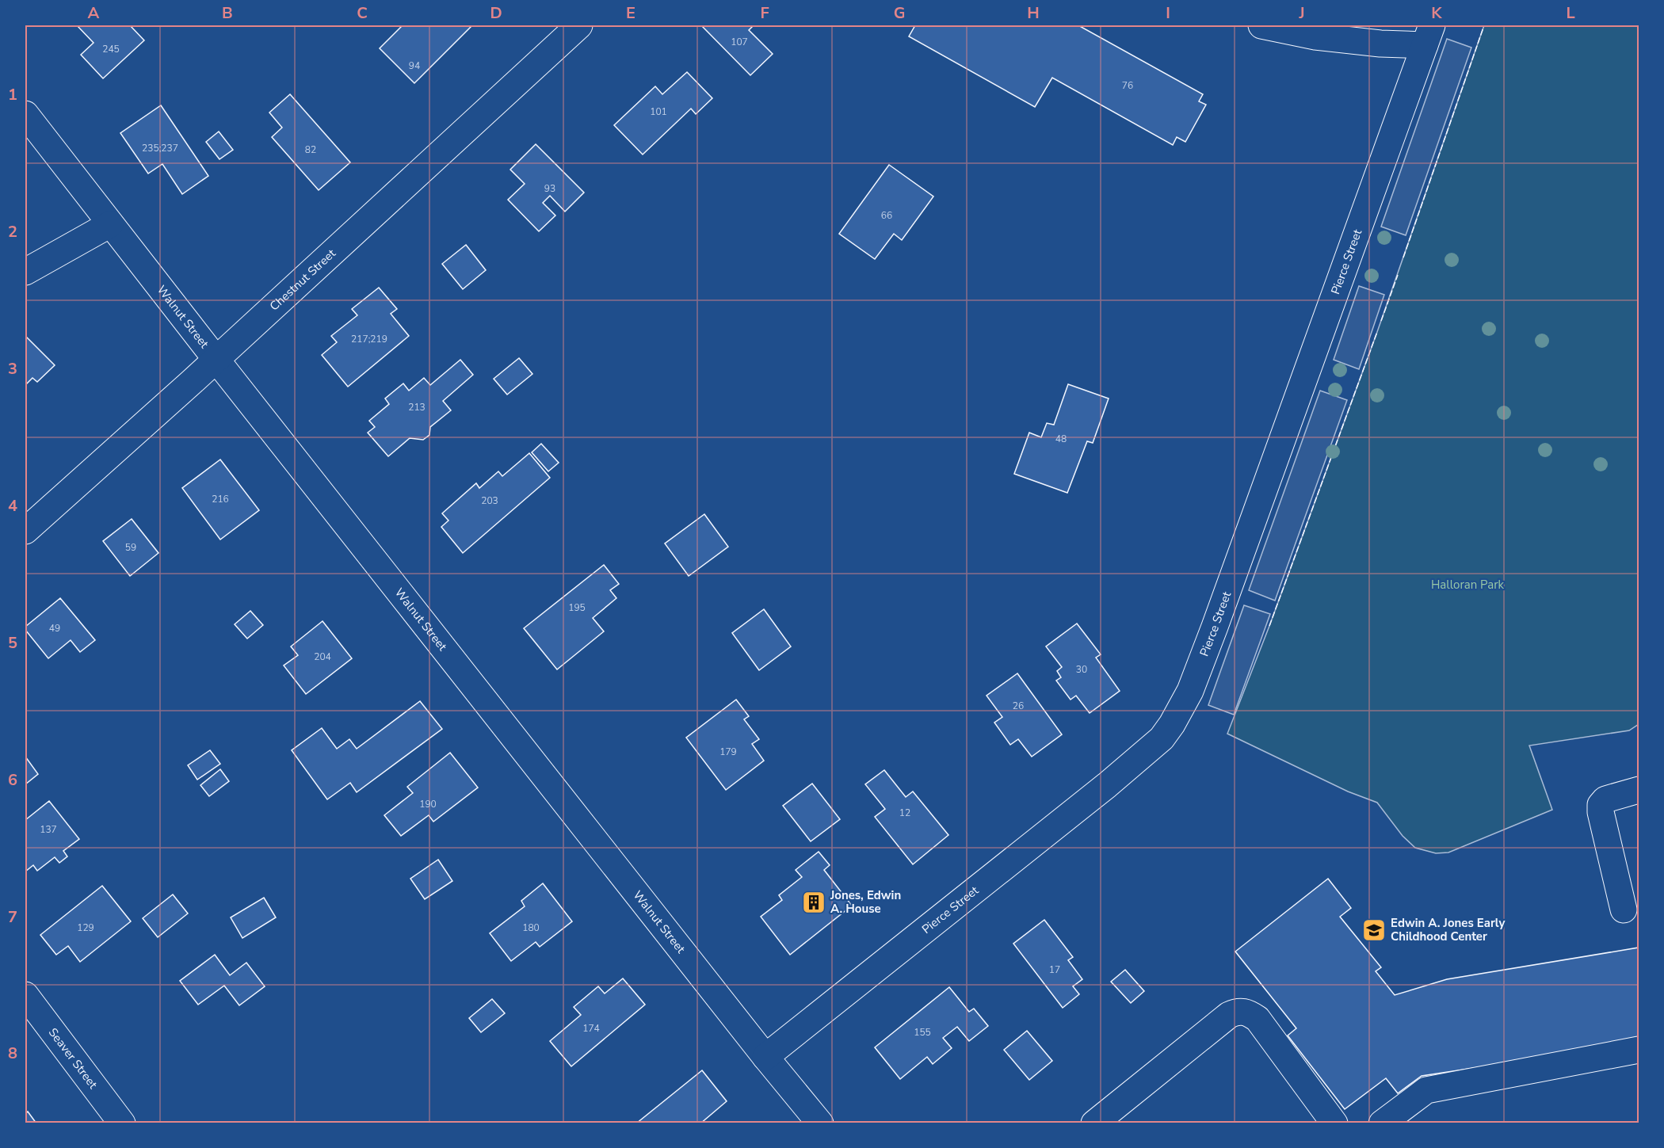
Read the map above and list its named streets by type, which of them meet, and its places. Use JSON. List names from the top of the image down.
{
  "streets": {
    "street": [
      "Pierce Street",
      "Chestnut Street",
      "Walnut Street",
      "Seaver Street"
    ]
  },
  "crossings": [
    ["Pierce Street", "Walnut Street"],
    ["Chestnut Street", "Walnut Street"]
  ],
  "parks": ["Halloran Park"],
  "places": {
    "building": ["Jones, Edwin A. House"],
    "school or university": ["Edwin A. Jones Early Childhood Center"]
  },
  "house_numbers": [
    "107",
    "245",
    "94",
    "76",
    "101",
    "235;237",
    "82",
    "93",
    "66",
    "217;219",
    "213",
    "48",
    "216",
    "203",
    "59",
    "195",
    "49",
    "204",
    "30",
    "26",
    "179",
    "190",
    "12",
    "137",
    "129",
    "180",
    "17",
    "174",
    "155"
  ],
  "grid": {
    "columns": [
      "A",
      "B",
      "C",
      "D",
      "E",
      "F",
      "G",
      "H",
      "I",
      "J",
      "K",
      "L"
    ],
    "rows": [
      "1",
      "2",
      "3",
      "4",
      "5",
      "6",
      "7",
      "8"
    ]
  }
}
